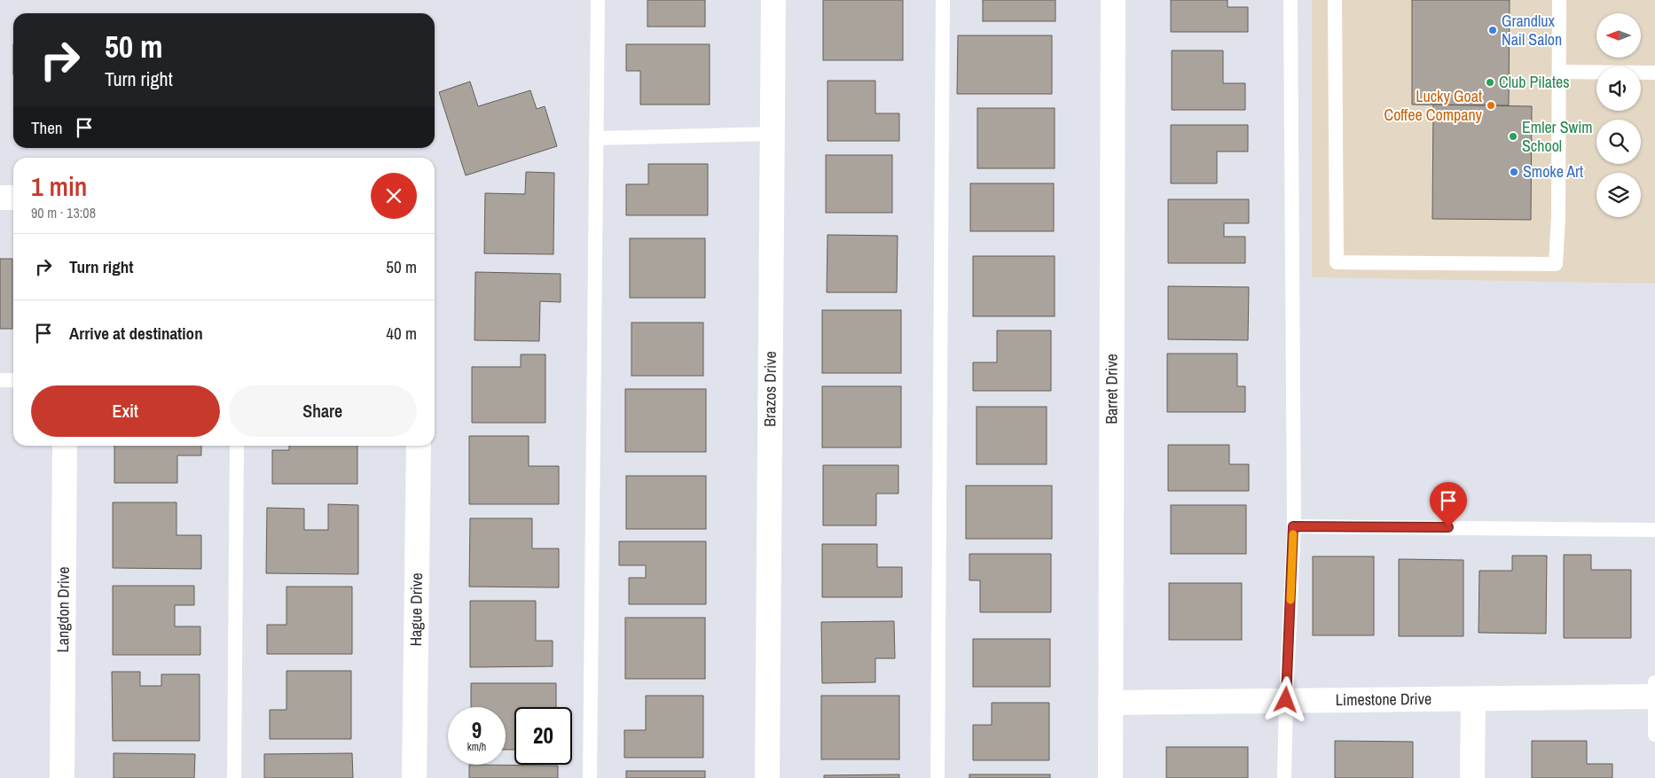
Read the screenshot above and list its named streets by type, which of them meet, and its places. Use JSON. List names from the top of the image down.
{
  "streets": {
    "street": [
      "Brazos Drive",
      "Barret Drive",
      "Langdon Drive",
      "Hague Drive",
      "Limestone Drive"
    ]
  },
  "crossings": [
    ["Barret Drive", "Limestone Drive"]
  ],
  "places": [
    "Grandlux Nail Salon",
    "Club Pilates",
    "Lucky Goat Coffee Company",
    "Emler Swim School",
    "Smoke Art"
  ],
  "north": "left",
  "page": {
    "turn": ["50 m", "Turn right"],
    "then": "Then",
    "heading": ["1 min", "90 m · 13:08"],
    "list": [
      {
        "name": "Turn right",
        "value": "50 m"
      },
      {
        "name": "Arrive at destination",
        "value": "40 m"
      }
    ],
    "buttons": ["Exit", "Share"],
    "speed": "9 km/h",
    "limit": "20"
  }
}
